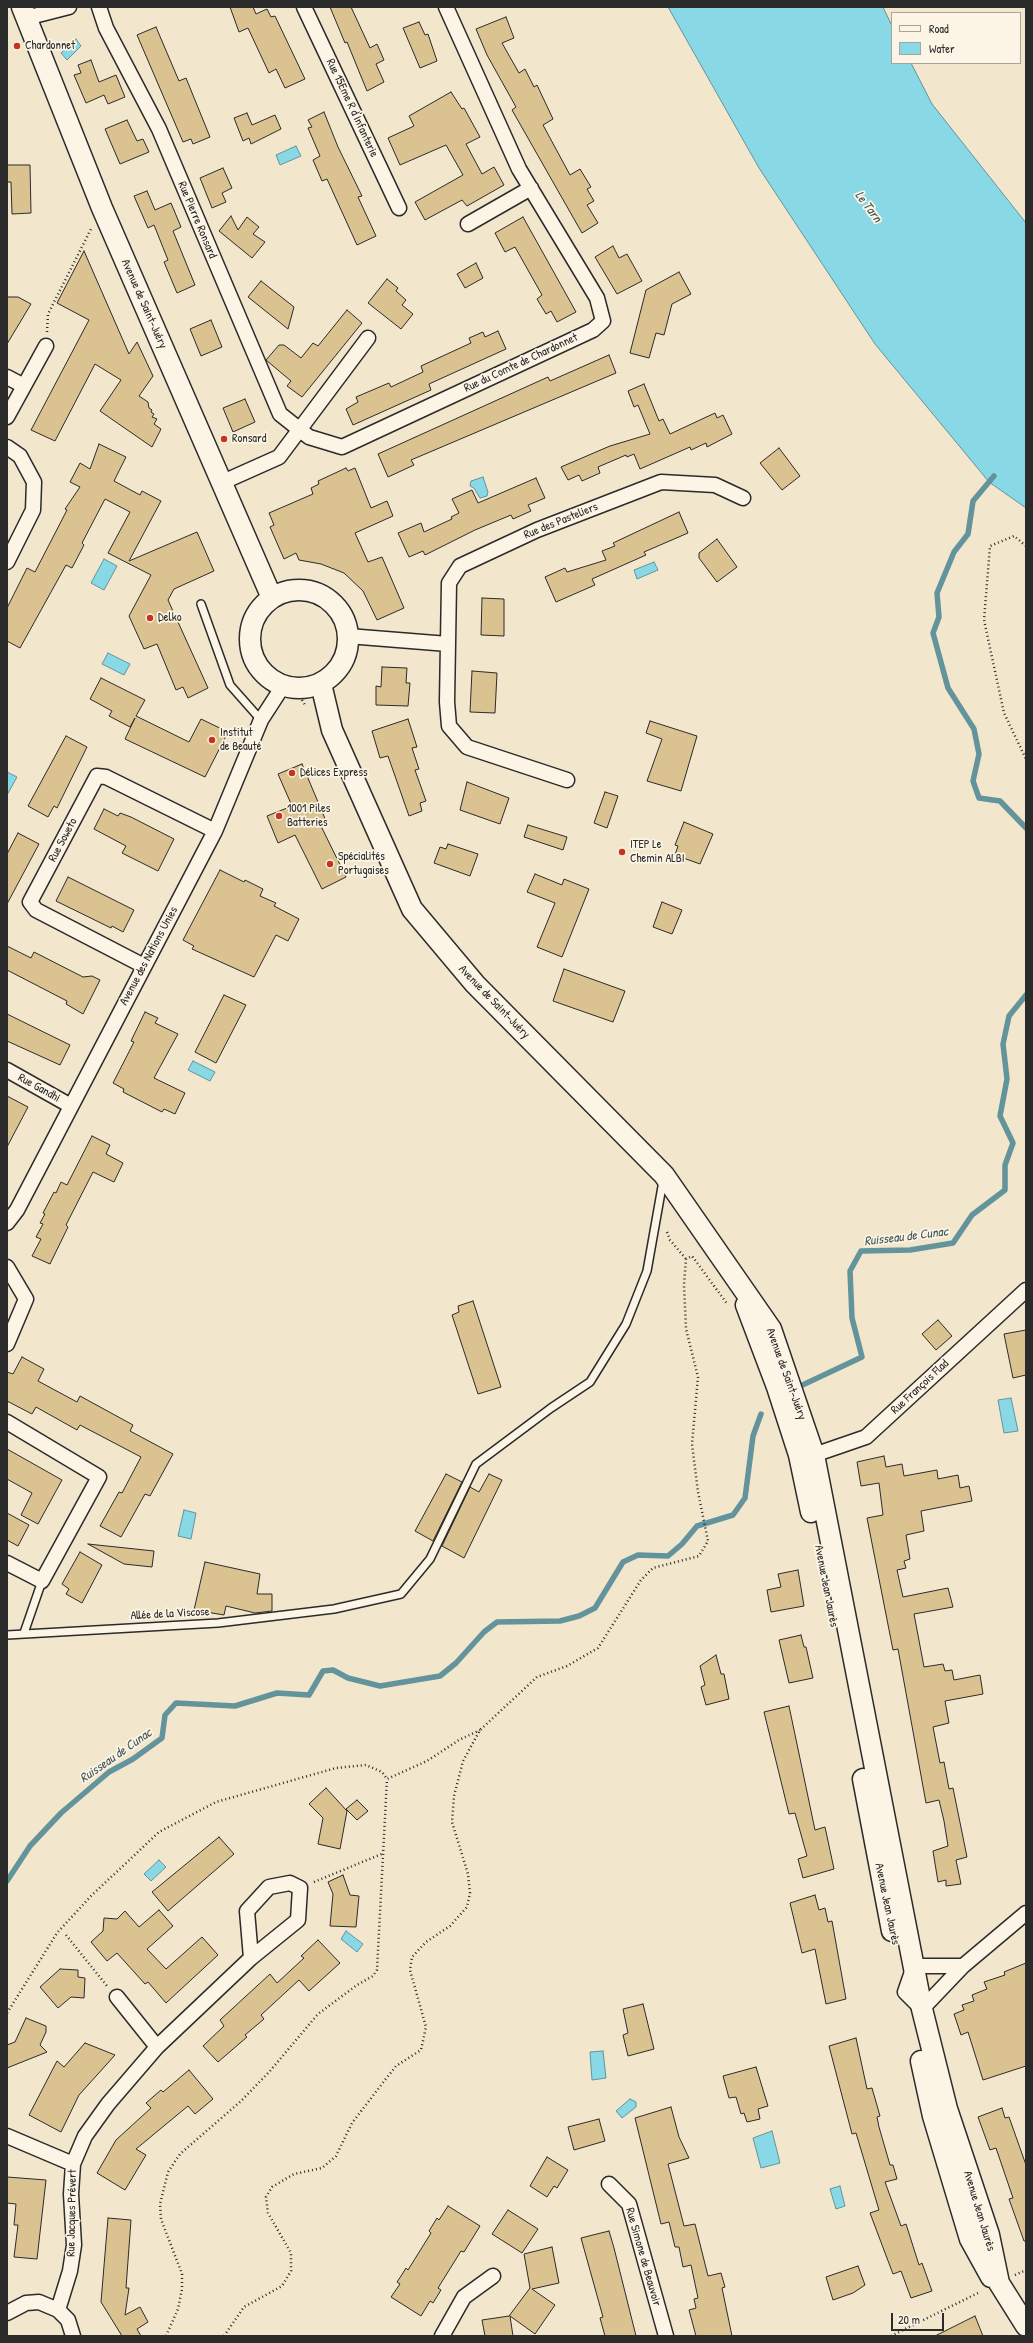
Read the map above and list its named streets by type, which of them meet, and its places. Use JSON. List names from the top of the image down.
{
  "streets": {
    "main road": ["Avenue de Saint-Juéry", "Avenue Jean Jaurès"],
    "street": [
      "Rue 15Eme R d'Infanterie",
      "Rue Pierre Ronsard",
      "Rue du Comte de Chardonnet",
      "Rue des Pasteliers",
      "Rue Soweto",
      "Avenue des Nations Unies",
      "Rue Gandhi",
      "Rue François Flad",
      "Rue Jacques Prévert",
      "Rue Simone de Beauvoir"
    ],
    "lane": ["Allée de la Viscose"]
  },
  "crossings": [
    ["Rue Pierre Ronsard", "Rue du Comte de Chardonnet"],
    ["Avenue de Saint-Juéry", "Avenue des Nations Unies"],
    ["Avenue de Saint-Juéry", "Rue François Flad"],
    ["Avenue de Saint-Juéry", "Avenue Jean Jaurès"],
    ["Avenue de Saint-Juéry", "Allée de la Viscose"],
    ["Rue Soweto", "Avenue des Nations Unies"],
    ["Avenue des Nations Unies", "Rue Gandhi"],
    ["Rue François Flad", "Avenue Jean Jaurès"]
  ],
  "water": ["Le Tarn", "Ruisseau de Cunac"],
  "places": [
    "Chardonnet",
    "Ronsard",
    "Delko",
    "Institut de Beauté",
    "Délices Express",
    "1001 Piles Batteries",
    "ITEP Le Chemin ALBI",
    "Spécialités Portugaises"
  ],
  "legend": ["Road", "Water"],
  "scale_bar": "20 m"
}
